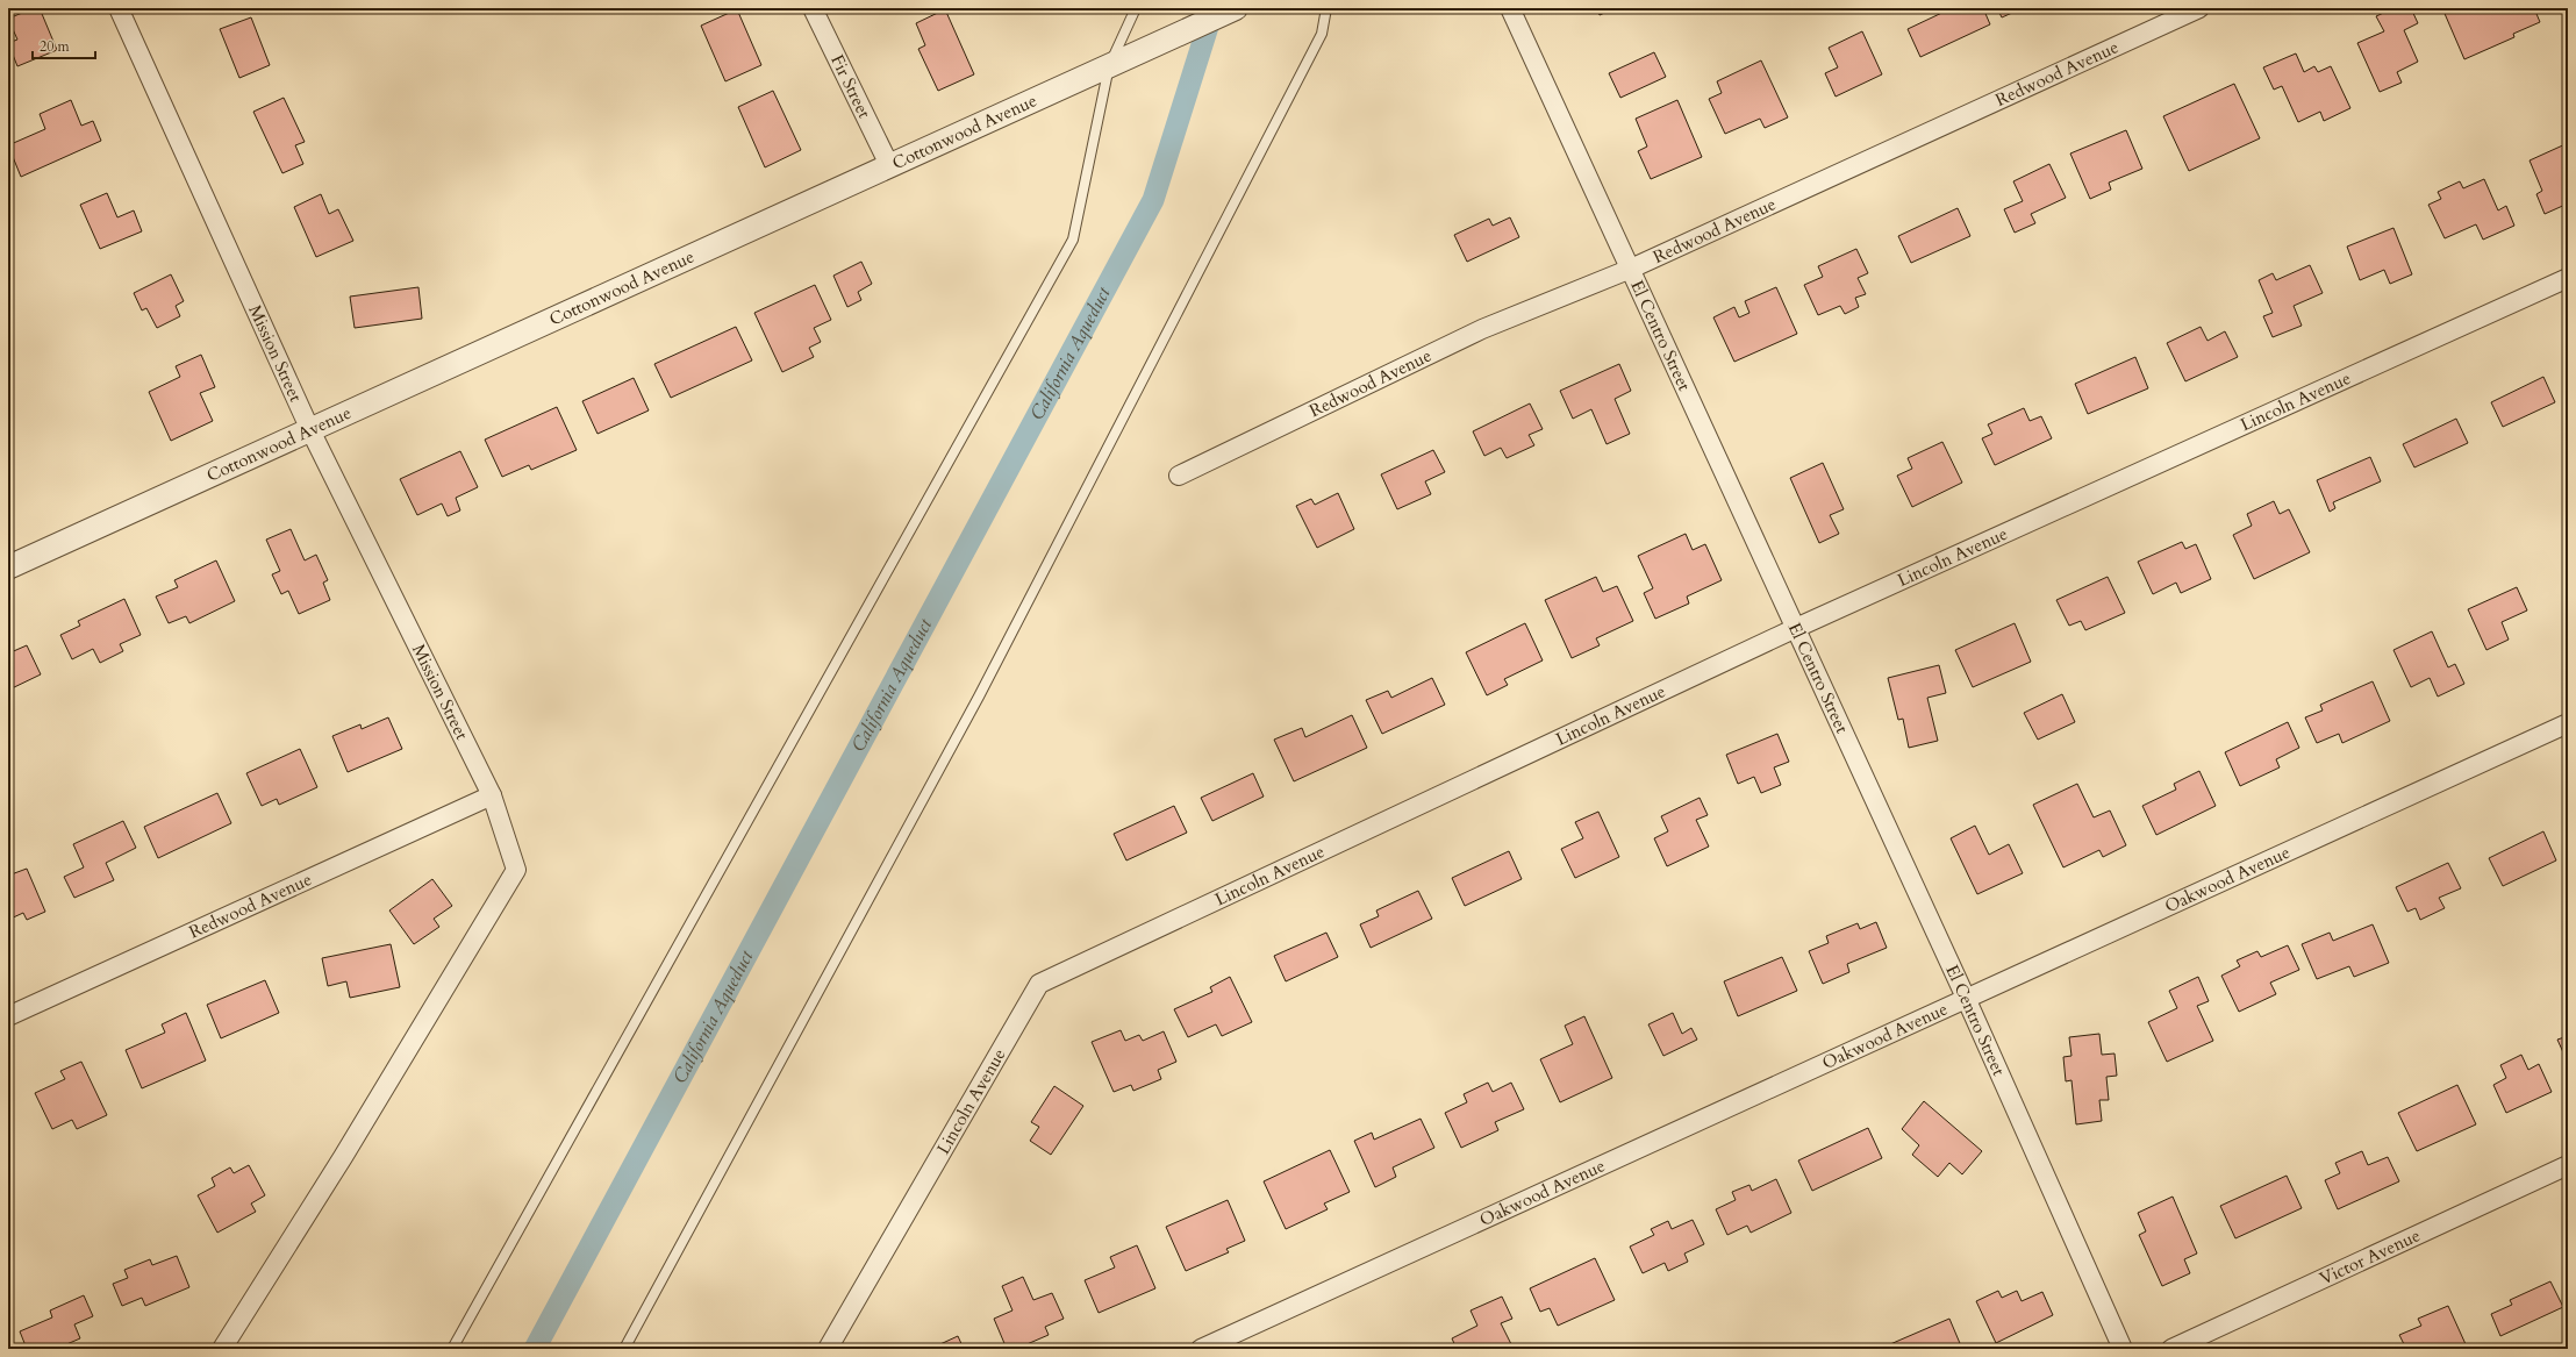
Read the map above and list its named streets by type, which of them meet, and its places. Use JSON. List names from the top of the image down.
{
  "streets": {
    "street": [
      "Redwood Avenue",
      "Fir Street",
      "Cottonwood Avenue",
      "El Centro Street",
      "Mission Street",
      "Lincoln Avenue",
      "Oakwood Avenue",
      "Victor Avenue"
    ]
  },
  "crossings": [
    ["Redwood Avenue", "El Centro Street"],
    ["Redwood Avenue", "Mission Street"],
    ["Fir Street", "Cottonwood Avenue"],
    ["Cottonwood Avenue", "Mission Street"],
    ["El Centro Street", "Lincoln Avenue"],
    ["El Centro Street", "Oakwood Avenue"]
  ],
  "water": ["California Aqueduct"],
  "scale_bar": "20 m"
}
